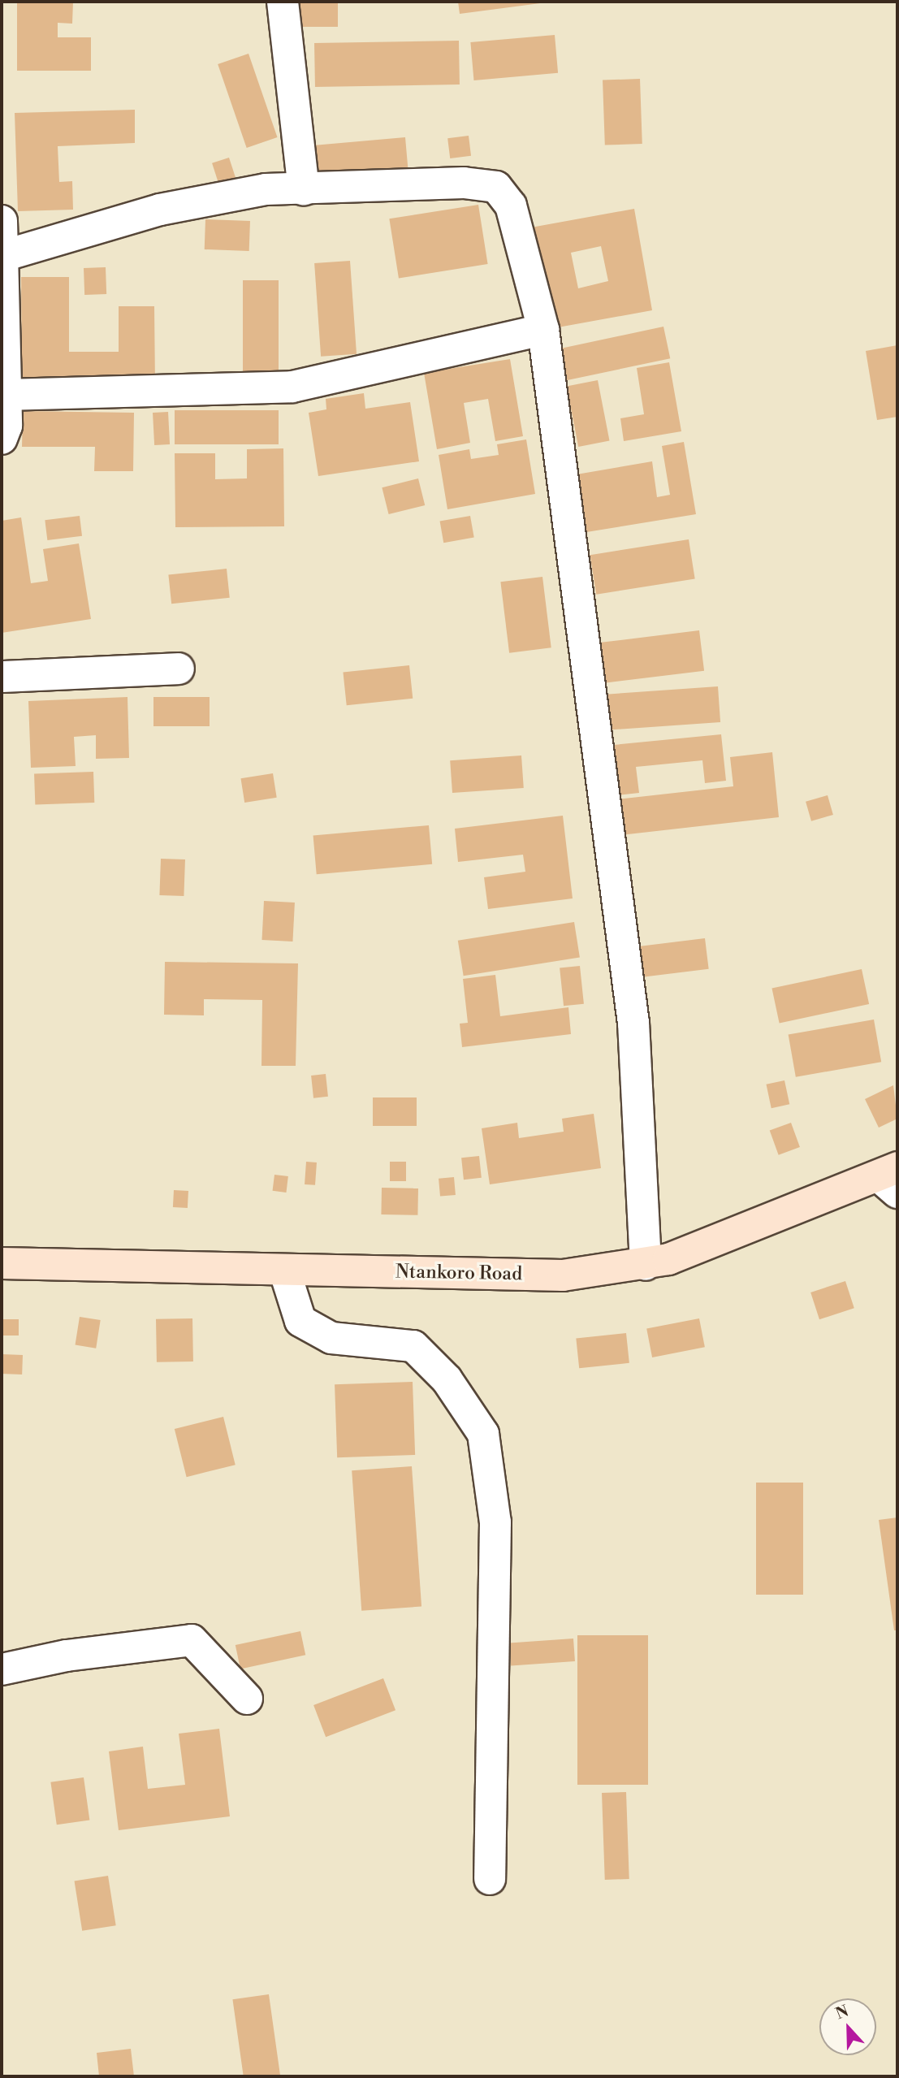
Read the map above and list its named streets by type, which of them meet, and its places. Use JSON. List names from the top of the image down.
{
  "streets": {
    "main road": ["Ntankoro Road"]
  },
  "north": "top"
}
